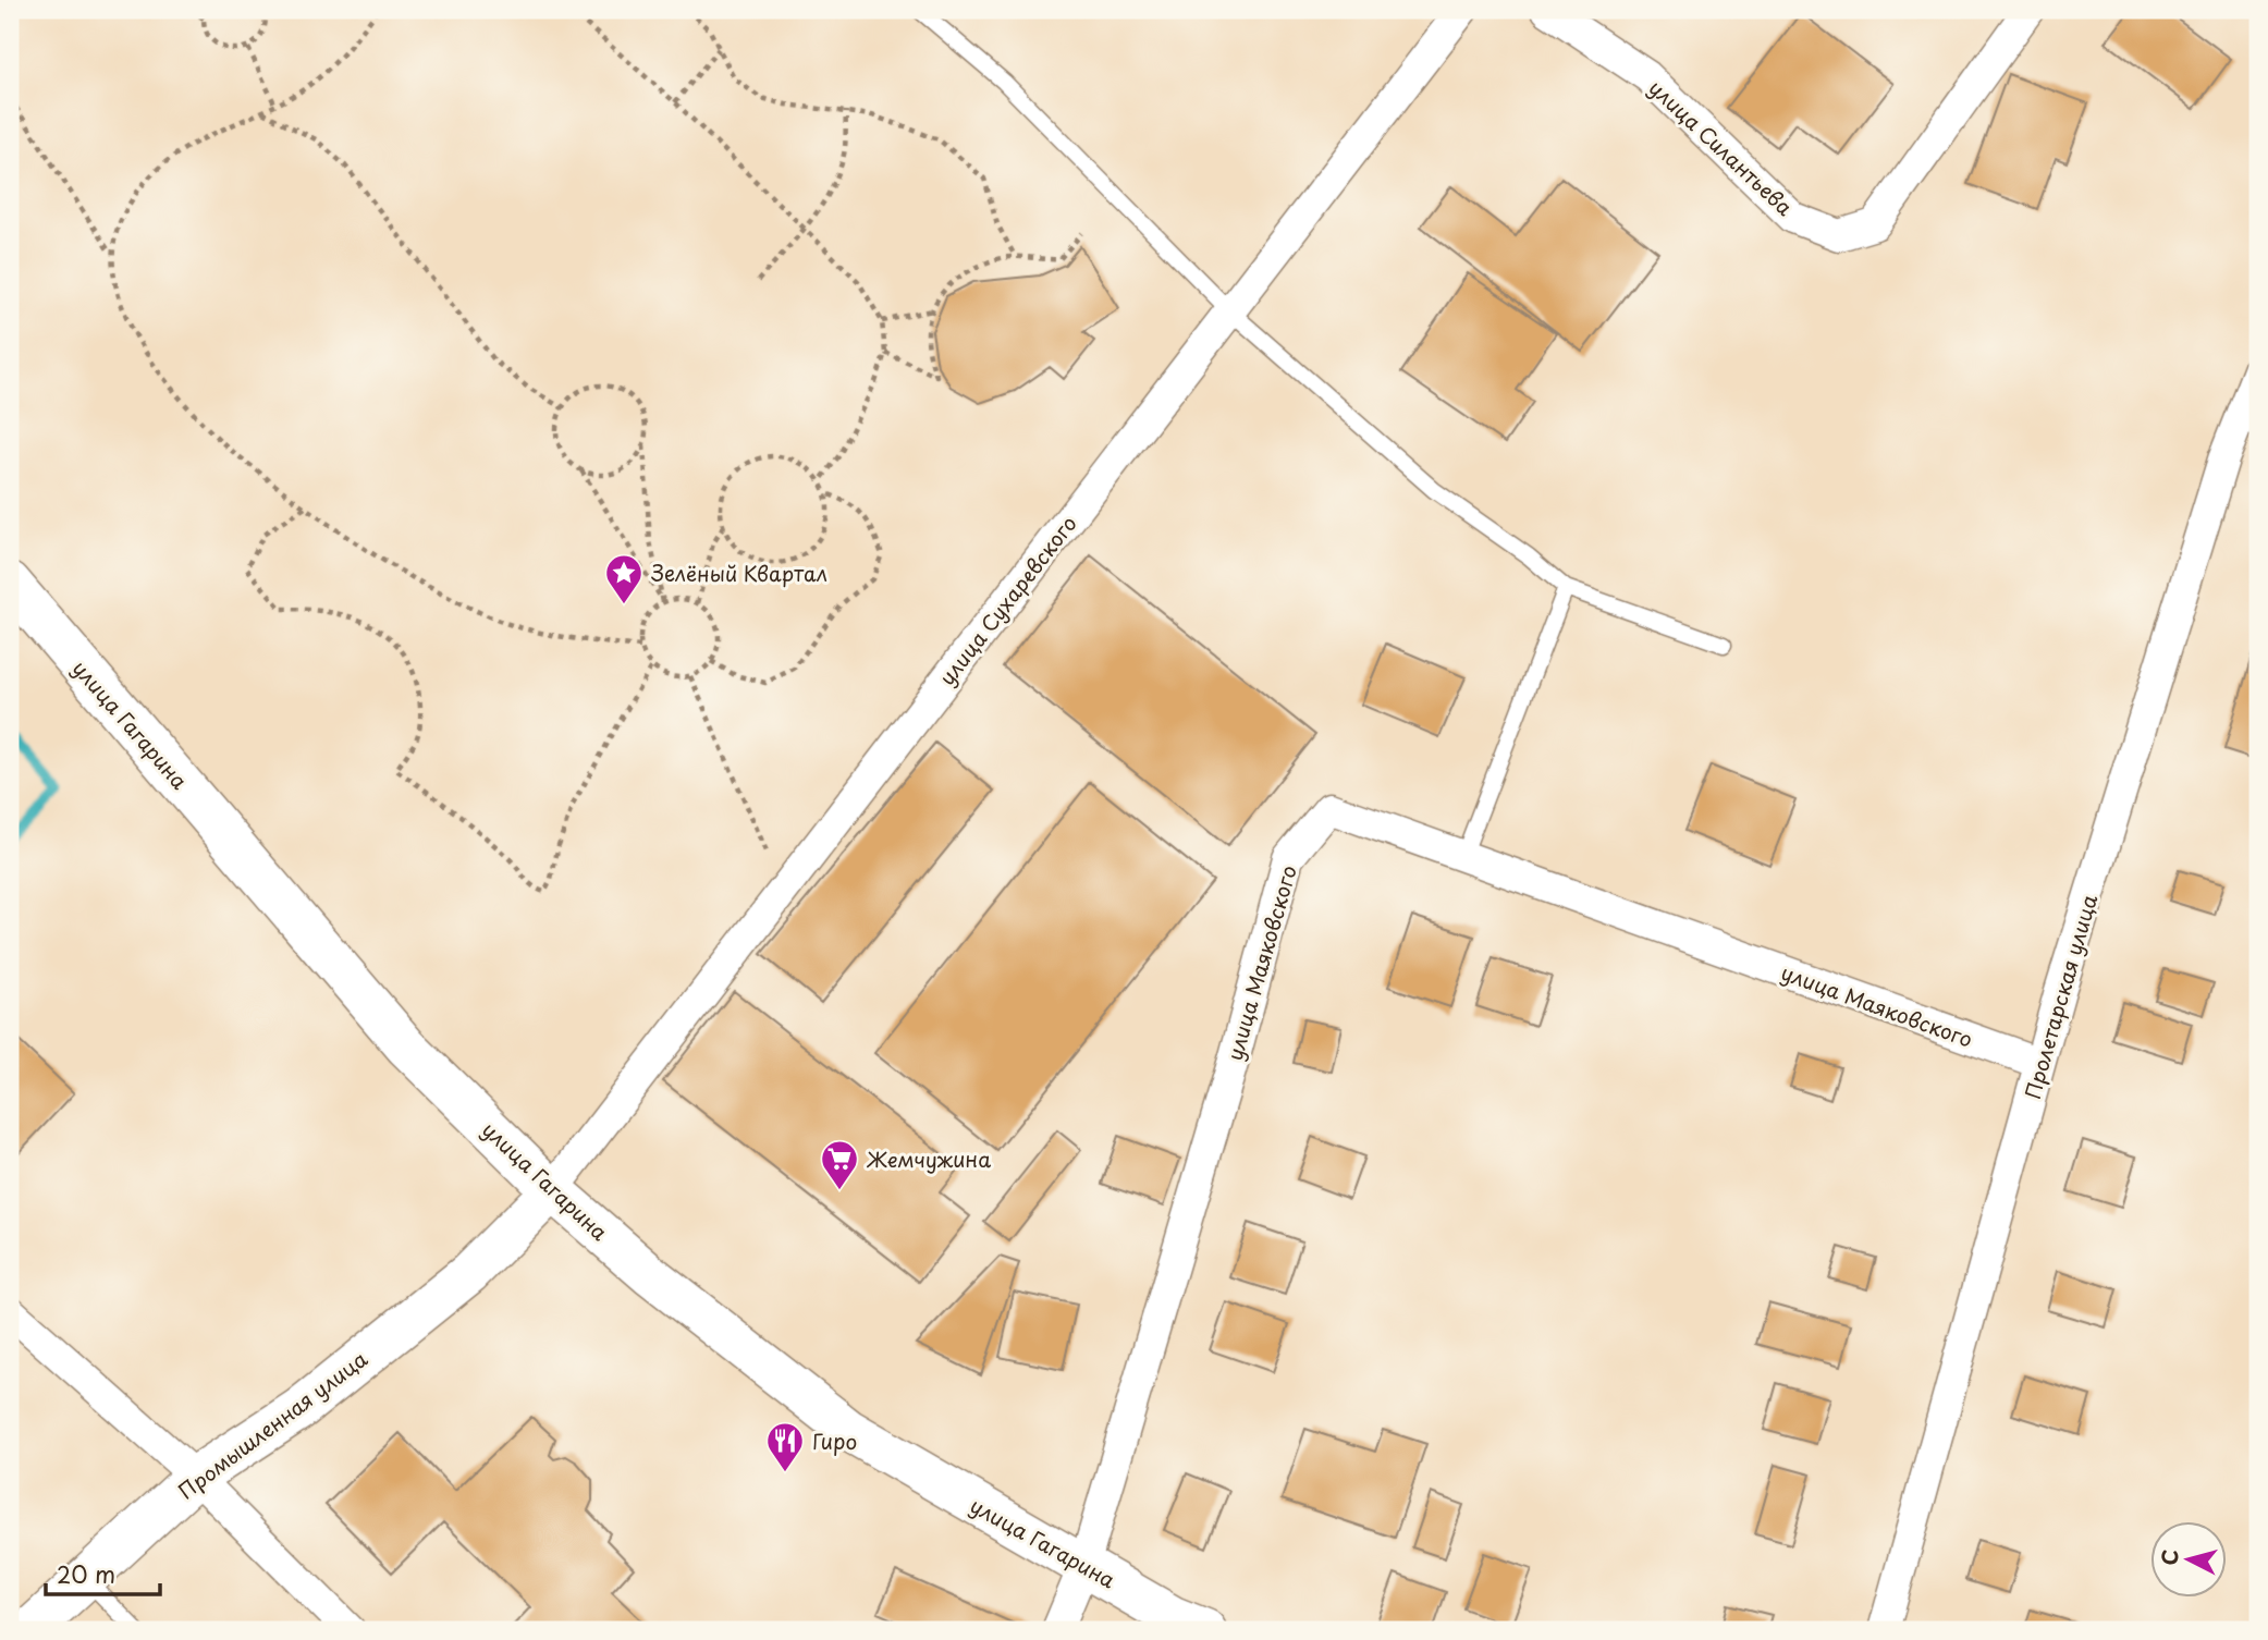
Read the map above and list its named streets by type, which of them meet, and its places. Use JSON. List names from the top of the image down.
{
  "streets": {
    "main road": ["улица Гагарина", "Промышленная улица"],
    "street": [
      "улица Силантьева",
      "улица Сухаревского",
      "улица Маяковского",
      "Пролетарская улица"
    ]
  },
  "crossings": [
    ["улица Сухаревского", "улица Гагарина"],
    ["улица Сухаревского", "Промышленная улица"],
    ["улица Гагарина", "улица Маяковского"],
    ["улица Гагарина", "Промышленная улица"],
    ["улица Маяковского", "Пролетарская улица"]
  ],
  "places": {
    "place": ["Зелёный Квартал"],
    "supermarket": ["Жемчужина"],
    "restaurant": ["Гиро"]
  },
  "scale_bar": "20 m",
  "north": "left"
}
